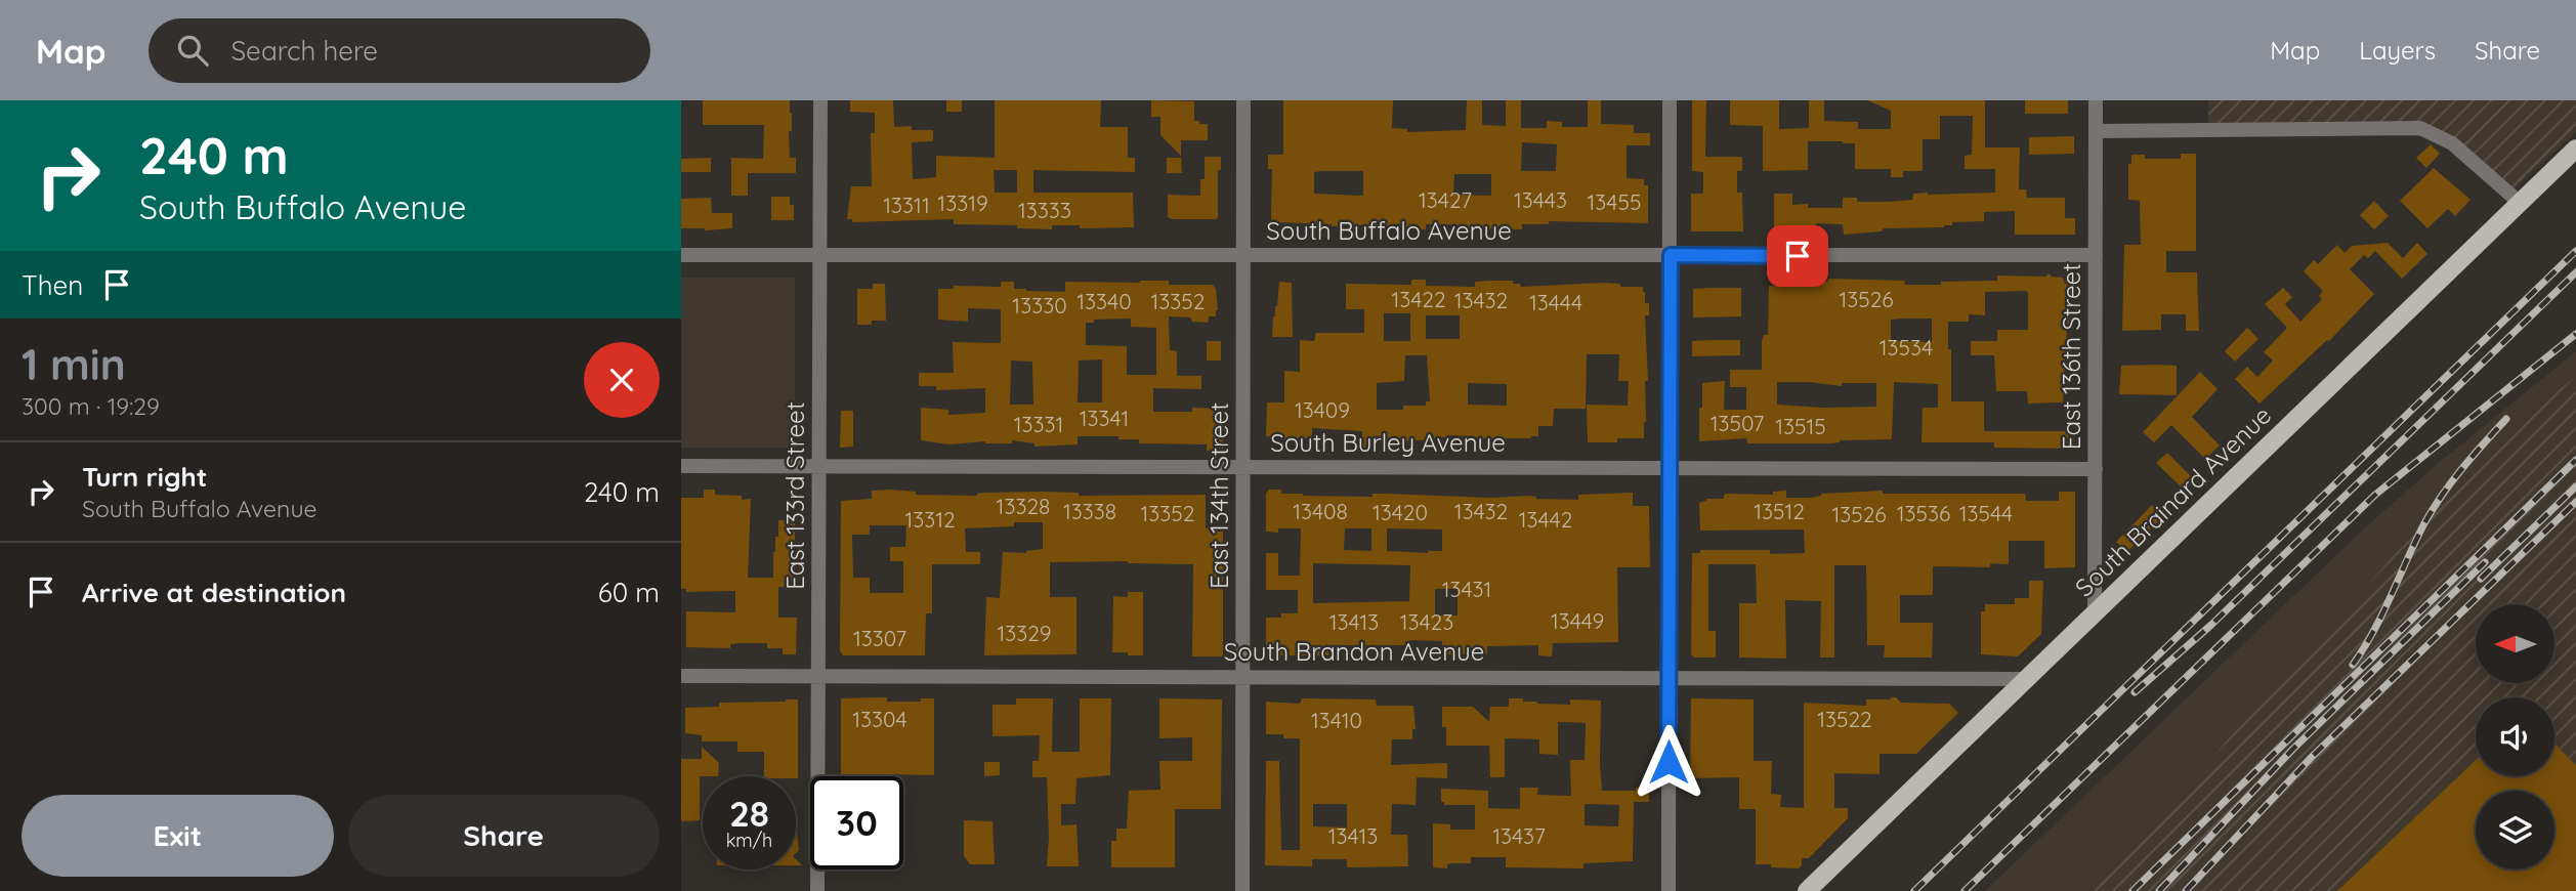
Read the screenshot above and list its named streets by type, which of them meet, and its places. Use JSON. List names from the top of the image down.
{
  "streets": {
    "main road": ["South Brainard Avenue"],
    "street": [
      "South Buffalo Avenue",
      "East 136th Street",
      "South Burley Avenue",
      "East 133rd Street",
      "East 134th Street",
      "South Brandon Avenue"
    ]
  },
  "crossings": [
    ["South Buffalo Avenue", "East 136th Street"],
    ["South Buffalo Avenue", "East 133rd Street"],
    ["South Buffalo Avenue", "East 134th Street"],
    ["East 136th Street", "South Burley Avenue"],
    ["East 136th Street", "South Brainard Avenue"],
    ["South Burley Avenue", "East 133rd Street"],
    ["South Burley Avenue", "East 134th Street"],
    ["East 133rd Street", "South Brandon Avenue"],
    ["East 134th Street", "South Brandon Avenue"],
    ["South Brainard Avenue", "South Brandon Avenue"]
  ],
  "house_numbers": [
    "13427",
    "13443",
    "13455",
    "13319",
    "13311",
    "13333",
    "13422",
    "13526",
    "13432",
    "13340",
    "13352",
    "13444",
    "13330",
    "13534",
    "13409",
    "13341",
    "13507",
    "13331",
    "13515",
    "13328",
    "13338",
    "13408",
    "13432",
    "13512",
    "13420",
    "13352",
    "13536",
    "13544",
    "13526",
    "13312",
    "13442",
    "13431",
    "13449",
    "13413",
    "13423",
    "13329",
    "13307",
    "13304",
    "13522",
    "13410",
    "13413",
    "13437"
  ],
  "north": "left",
  "page": {
    "header": "Map",
    "search": "Search here",
    "nav": ["Map", "Layers", "Share"],
    "turn": ["240 m", "South Buffalo Avenue"],
    "then": "Then",
    "heading": ["1 min", "300 m · 19:29"],
    "list": [
      {
        "name": "Turn right",
        "note": "South Buffalo Avenue",
        "value": "240 m"
      },
      {
        "name": "Arrive at destination",
        "value": "60 m"
      }
    ],
    "speed": "28 km/h",
    "limit": "30",
    "buttons": ["Exit", "Share"]
  }
}
